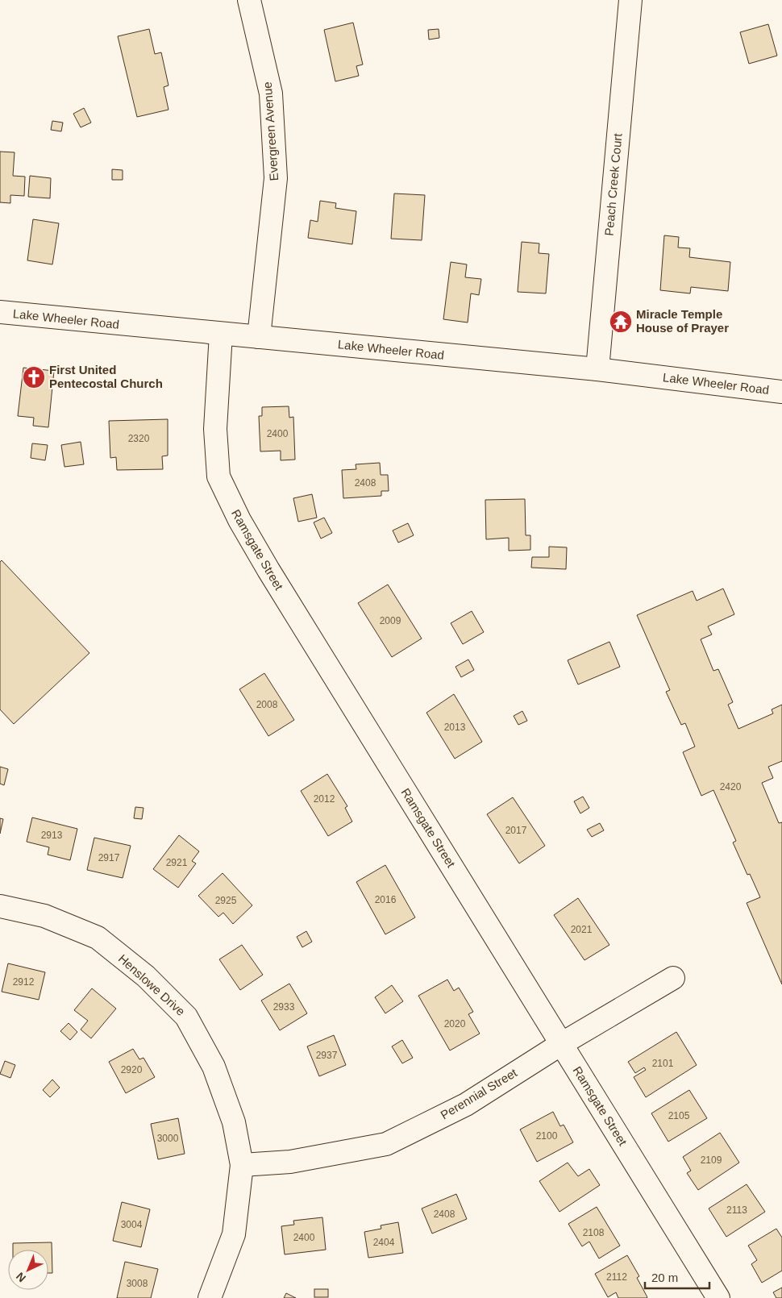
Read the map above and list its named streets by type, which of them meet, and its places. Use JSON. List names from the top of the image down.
{
  "streets": {
    "street": [
      "Evergreen Avenue",
      "Peach Creek Court",
      "Lake Wheeler Road",
      "Ramsgate Street",
      "Henslowe Drive",
      "Perennial Street"
    ]
  },
  "crossings": [
    ["Evergreen Avenue", "Lake Wheeler Road"],
    ["Peach Creek Court", "Lake Wheeler Road"],
    ["Lake Wheeler Road", "Ramsgate Street"],
    ["Ramsgate Street", "Perennial Street"],
    ["Henslowe Drive", "Perennial Street"]
  ],
  "places": {
    "temple": ["Miracle Temple House of Prayer"],
    "church": ["First United Pentecostal Church"]
  },
  "house_numbers": [
    "2400",
    "2320",
    "2408",
    "2009",
    "2008",
    "2013",
    "2420",
    "2012",
    "2017",
    "2913",
    "2917",
    "2921",
    "2016",
    "2925",
    "2021",
    "2912",
    "2933",
    "2020",
    "2937",
    "2101",
    "2920",
    "2105",
    "2100",
    "3000",
    "2109",
    "2113",
    "2408",
    "3004",
    "2108",
    "2400",
    "2404",
    "2112",
    "3008"
  ],
  "scale_bar": "20 m",
  "north": "bottom left"
}
